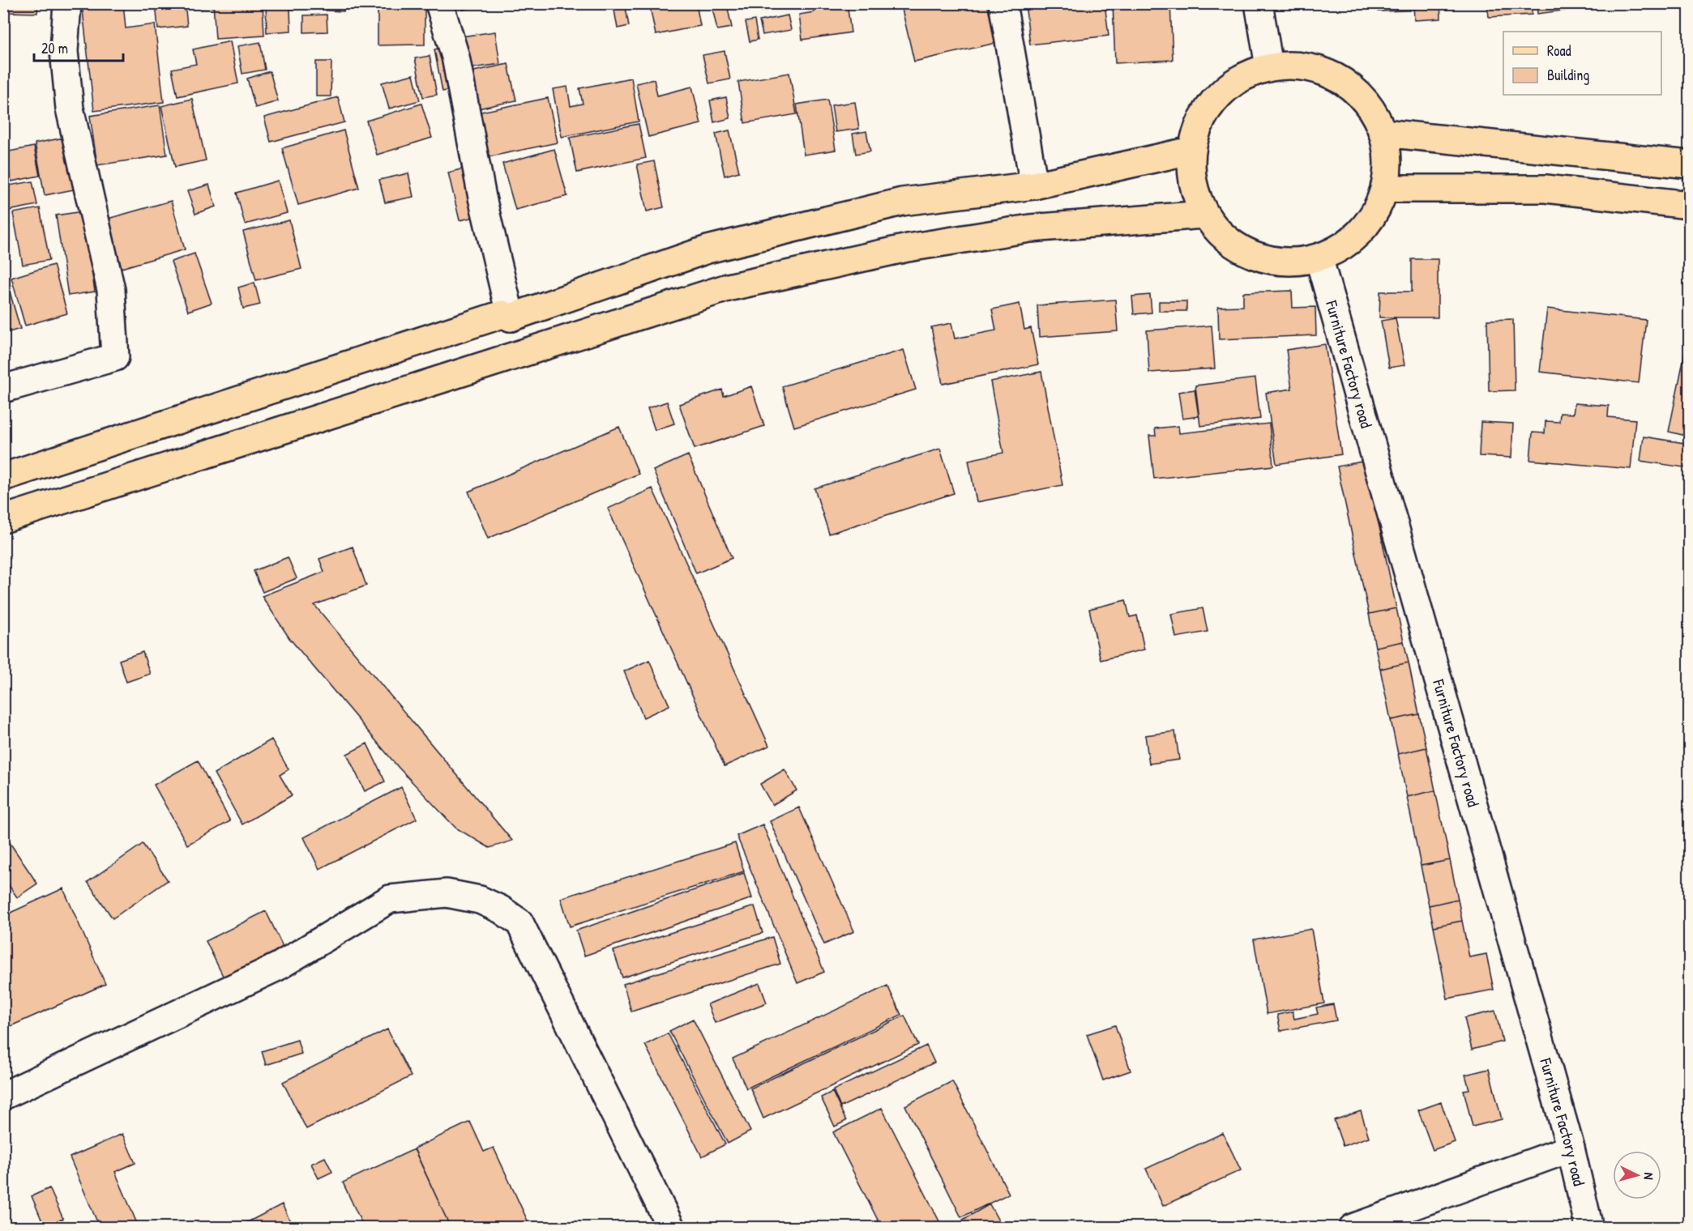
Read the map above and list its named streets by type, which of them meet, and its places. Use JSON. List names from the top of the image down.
{
  "streets": {
    "street": ["Furniture Factory road"]
  },
  "legend": ["Road", "Building"],
  "scale_bar": "20 m",
  "north": "right"
}
